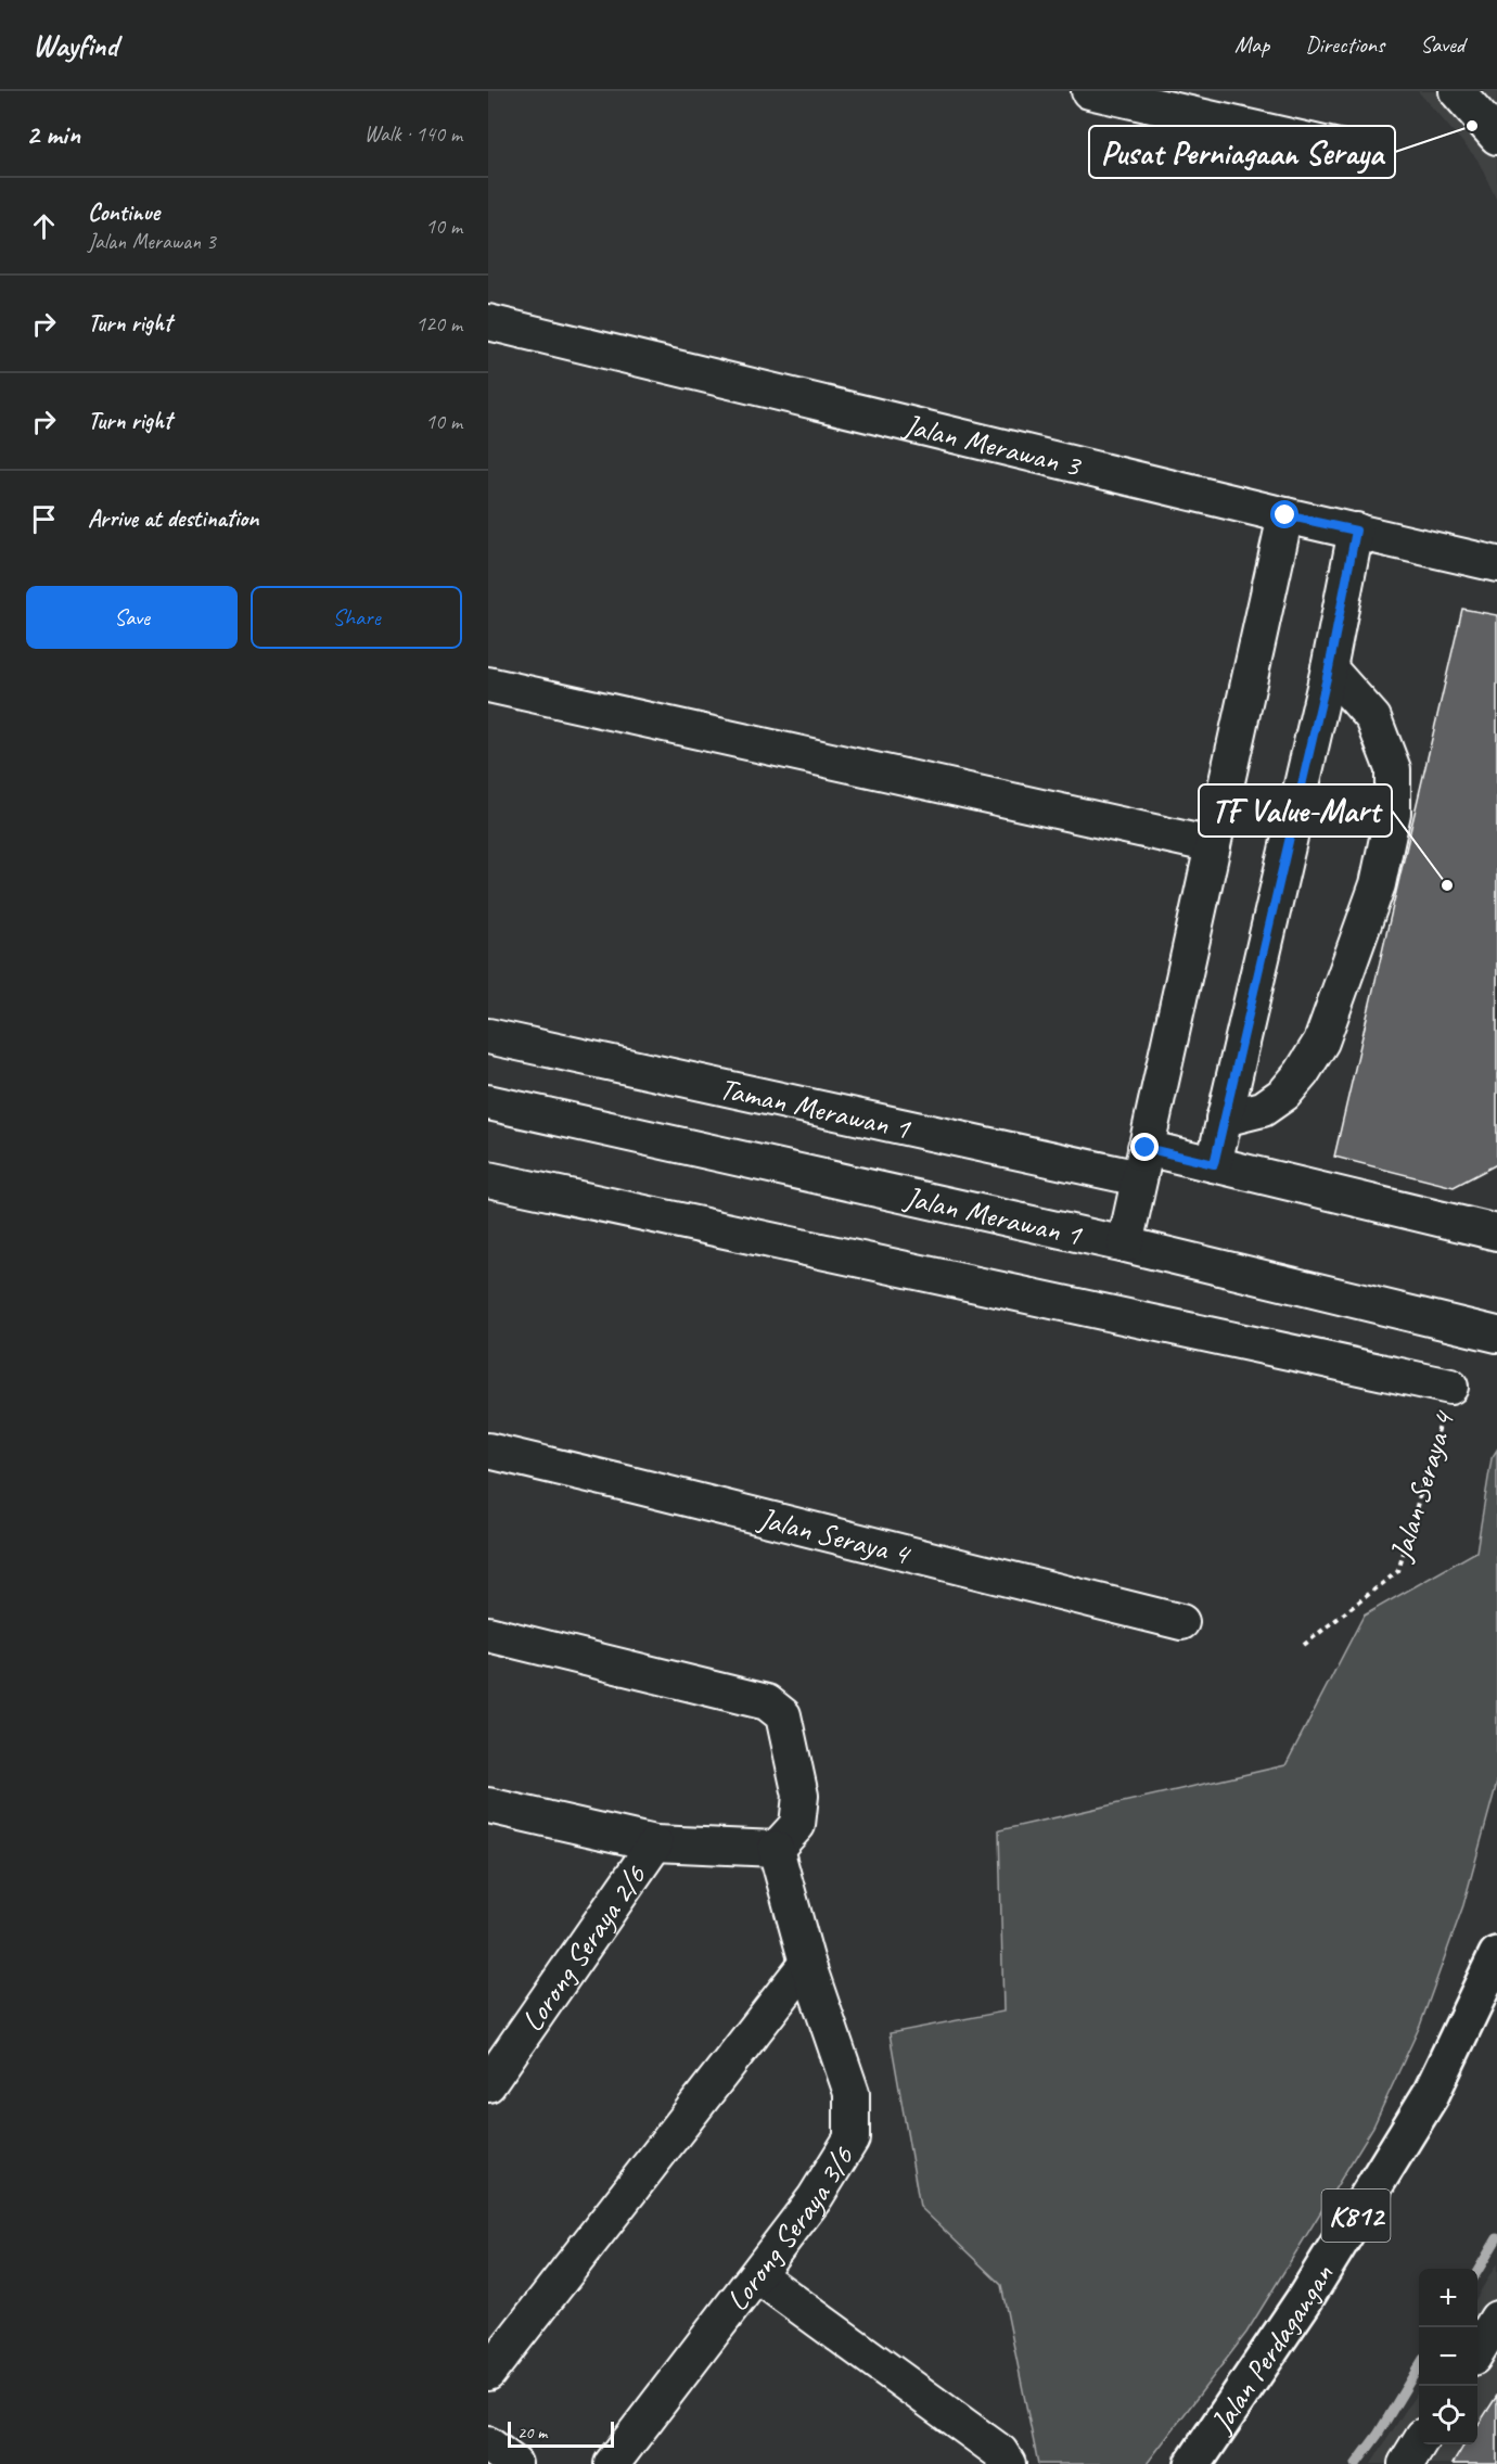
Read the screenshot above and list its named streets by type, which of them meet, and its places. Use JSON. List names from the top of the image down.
{
  "streets": {
    "main road": ["K812", "Jalan Perdagangan"],
    "street": [
      "Jalan Merawan 3",
      "Taman Merawan 1",
      "Jalan Merawan 1",
      "Jalan Seraya 4",
      "Lorong Seraya 2/6",
      "Lorong Seraya 3/6"
    ]
  },
  "places": ["Pusat Perniagaan Seraya", "TF Value-Mart"],
  "scale_bar": "20 m",
  "page": {
    "header": "Wayfind",
    "nav": ["Map", "Directions", "Saved"],
    "heading": ["2 min", "Walk · 140 m"],
    "list": [
      ["Continue", "Jalan Merawan 3", "10 m"],
      ["Turn right", "120 m"],
      ["Turn right", "10 m"],
      "Arrive at destination"
    ],
    "buttons": ["Save", "Share"],
    "map_buttons": ["+", "−"],
    "scale": "20 m"
  }
}
